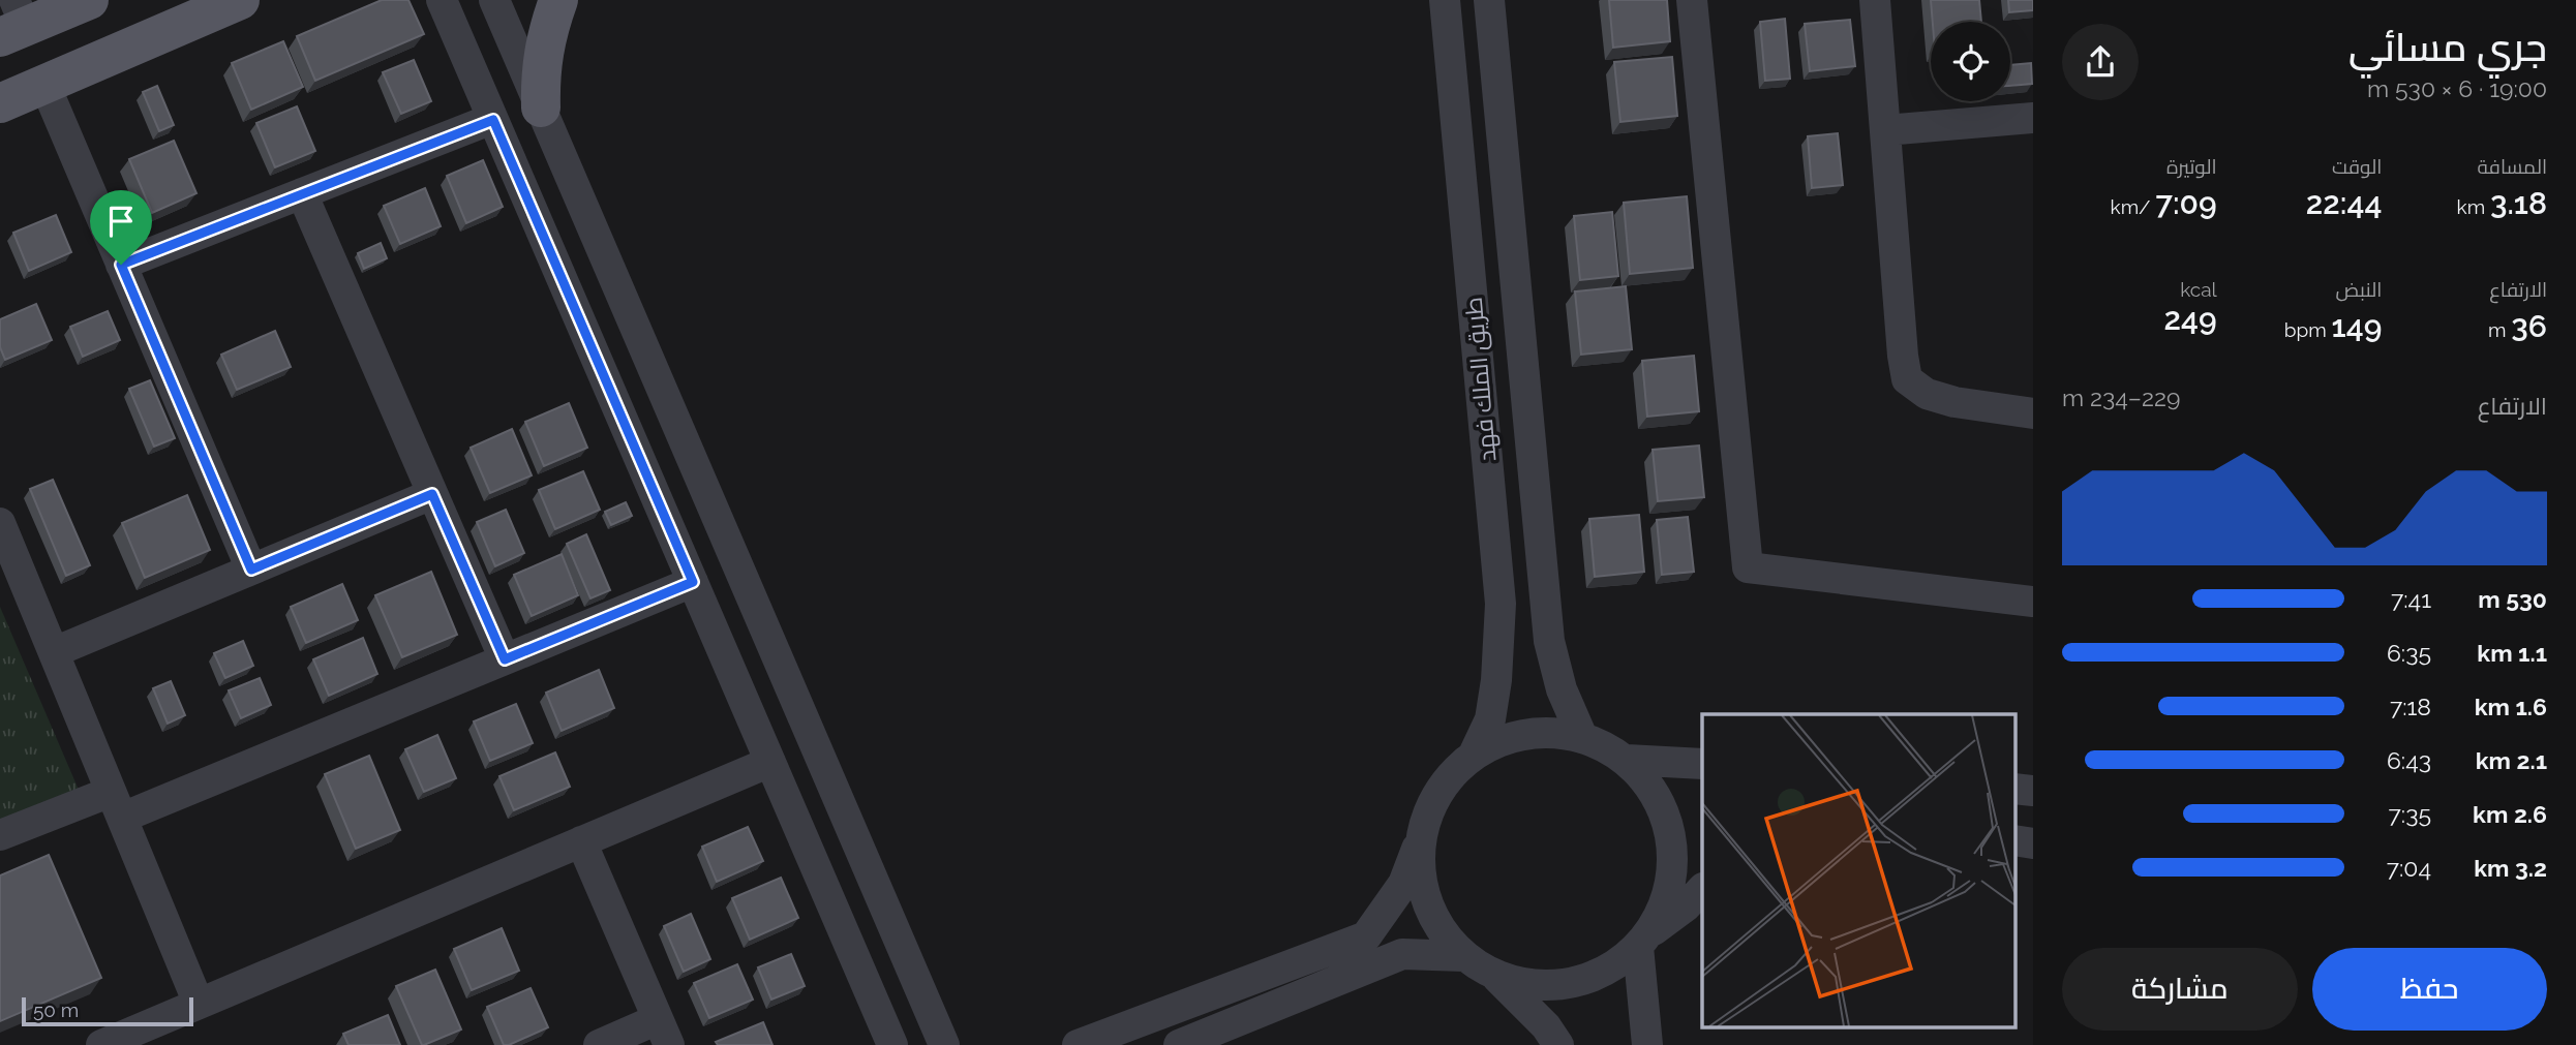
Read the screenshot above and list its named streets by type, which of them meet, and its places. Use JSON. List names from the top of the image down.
{
  "streets": {
    "street": ["طريق الملك فهد"]
  },
  "scale_bar": "50 m",
  "page": {
    "heading": ["جري مسائي", "19:00 · 6 × 530 m"],
    "stats": [
      ["المسافة", "3.18 km"],
      ["الوقت", "22:44"],
      ["الوتيرة", "7:09 /km"],
      ["الارتفاع", "36 m"],
      ["النبض", "149 bpm"],
      ["kcal", "249"]
    ],
    "chart": ["الارتفاع", "229–234 m"],
    "list": [
      {
        "name": "530 m",
        "note": "7:41"
      },
      {
        "name": "1.1 km",
        "note": "6:35"
      },
      {
        "name": "1.6 km",
        "note": "7:18"
      },
      {
        "name": "2.1 km",
        "note": "6:43"
      },
      {
        "name": "2.6 km",
        "note": "7:35"
      },
      {
        "name": "3.2 km",
        "note": "7:04"
      }
    ],
    "buttons": ["حفظ", "مشاركة"],
    "scale": "50 m"
  }
}
